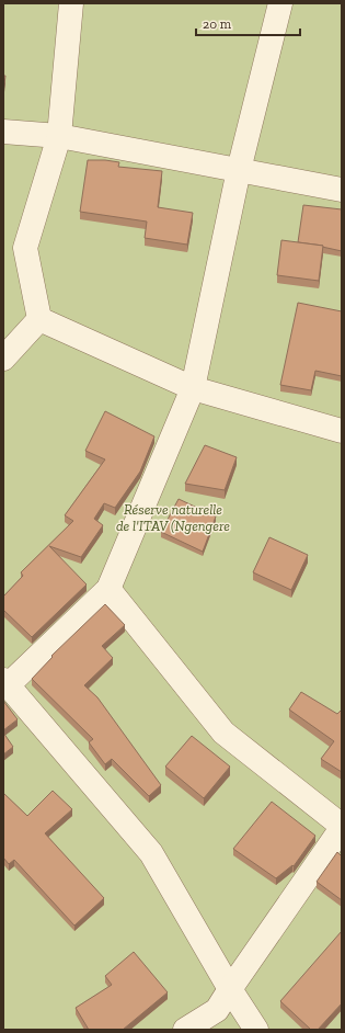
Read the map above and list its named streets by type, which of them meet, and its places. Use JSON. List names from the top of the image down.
{
  "parks": ["Réserve naturelle de l'ITAV (Ngengere"],
  "scale_bar": "20 m"
}
